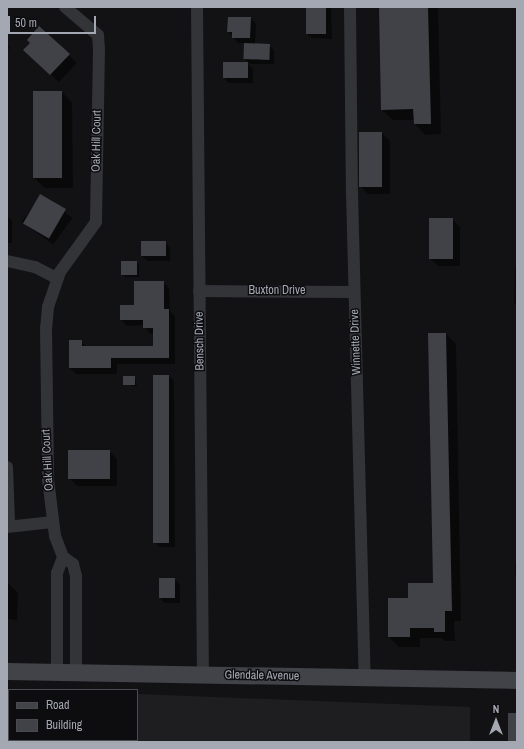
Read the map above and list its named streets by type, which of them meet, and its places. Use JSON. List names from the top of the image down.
{
  "streets": {
    "main road": ["Glendale Avenue"],
    "street": [
      "Oak Hill Court",
      "Buxton Drive",
      "Bensch Drive",
      "Winnette Drive"
    ]
  },
  "crossings": [
    ["Oak Hill Court", "Glendale Avenue"],
    ["Buxton Drive", "Bensch Drive"],
    ["Buxton Drive", "Winnette Drive"],
    ["Bensch Drive", "Glendale Avenue"],
    ["Winnette Drive", "Glendale Avenue"]
  ],
  "legend": ["Road", "Building"],
  "scale_bar": "50 m",
  "north": "top"
}
